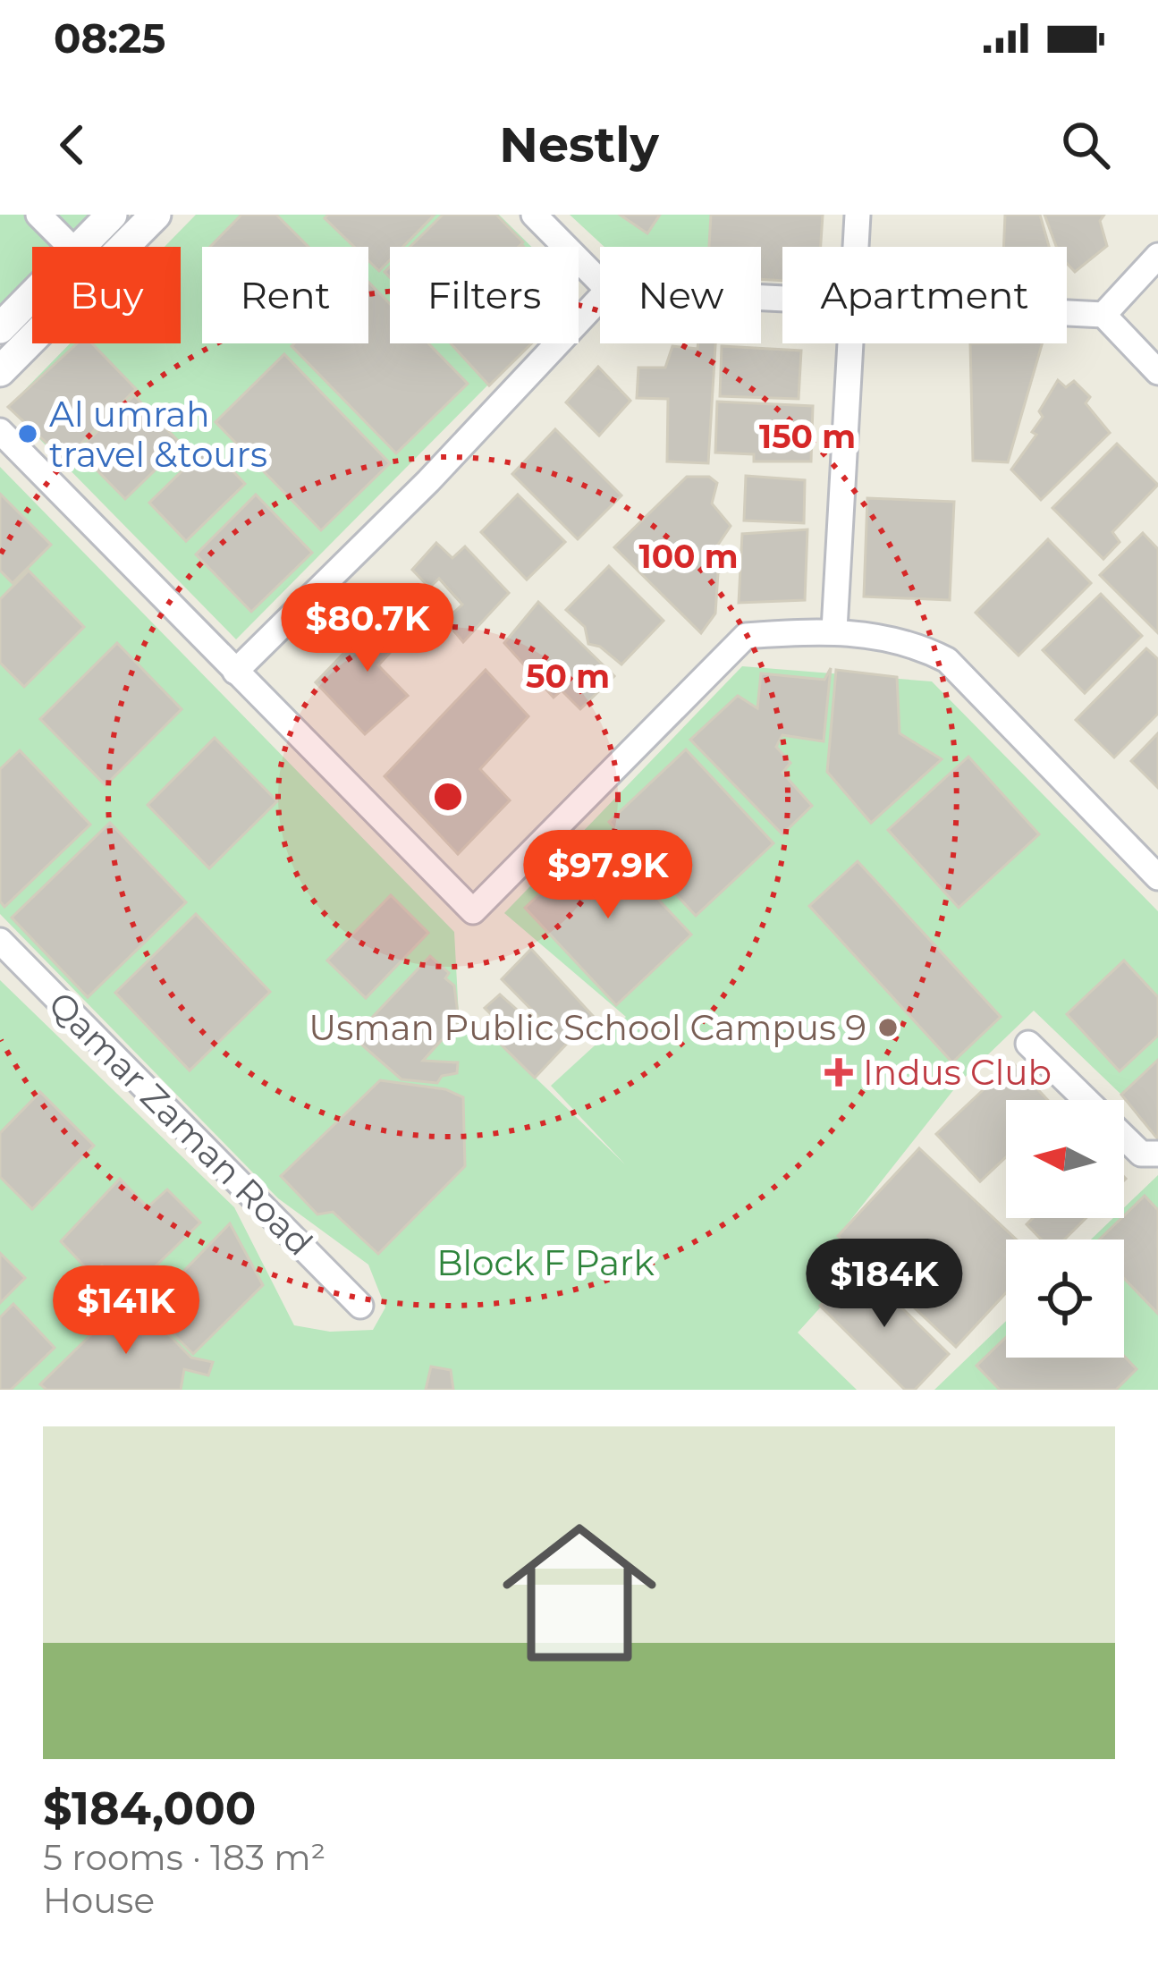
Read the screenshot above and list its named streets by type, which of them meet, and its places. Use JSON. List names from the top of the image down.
{
  "streets": {
    "street": ["Qamar Zaman Road"]
  },
  "parks": ["Block F Park"],
  "places": {
    "other": ["Al umrah travel &tours", "Usman Public School Campus 9"],
    "health": ["Indus Club"]
  },
  "north": "left",
  "page": {
    "status": "08:25",
    "header": "Nestly",
    "chip": [
      "Buy",
      "Rent",
      "Filters",
      "New",
      "Apartment"
    ],
    "price": [
      "$80.7K",
      "$97.9K",
      "$184K",
      "$141K"
    ],
    "list": [
      {
        "name": "$184,000",
        "note": "5 rooms · 183 m² · House"
      }
    ]
  },
  "rings": ["150 m", "100 m", "50 m"]
}
